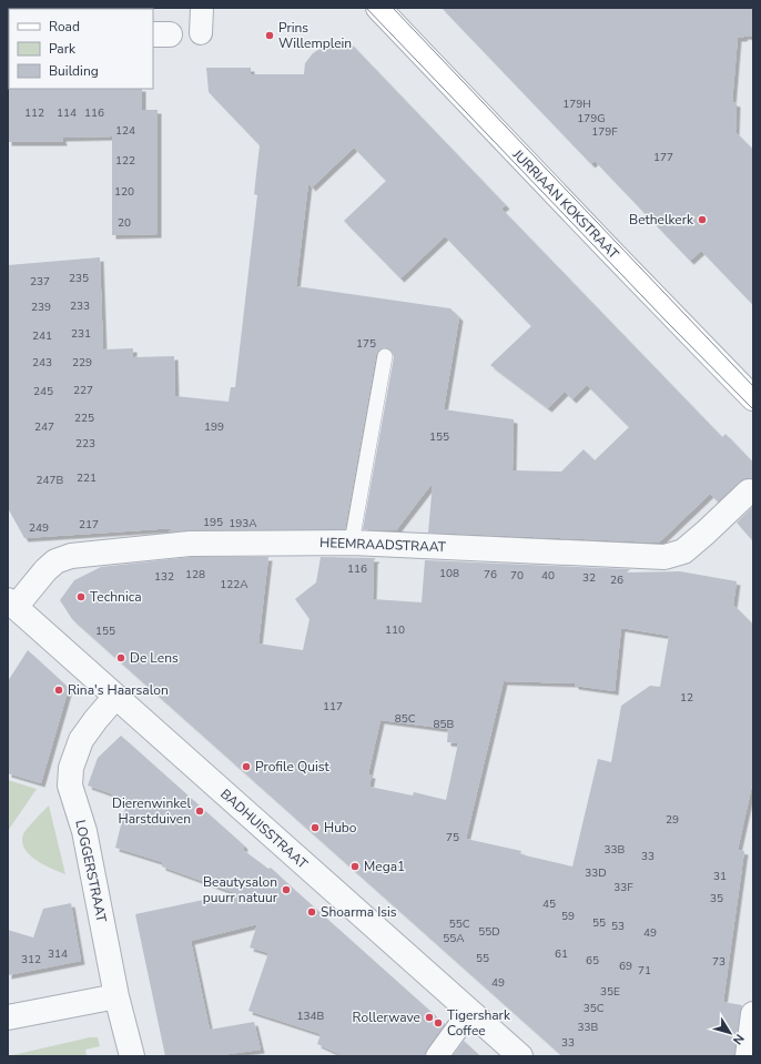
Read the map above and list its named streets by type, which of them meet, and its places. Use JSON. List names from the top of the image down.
{
  "streets": {
    "main road": ["JURRIAAN KOKSTRAAT"],
    "street": ["HEEMRAADSTRAAT", "BADHUISSTRAAT", "LOGGERSTRAAT"]
  },
  "crossings": [
    ["HEEMRAADSTRAAT", "BADHUISSTRAAT"],
    ["BADHUISSTRAAT", "LOGGERSTRAAT"]
  ],
  "places": [
    "Prins Willemplein",
    "Bethelkerk",
    "Technica",
    "De Lens",
    "Rina's Haarsalon",
    "Profile Quist",
    "Dierenwinkel Harstduiven",
    "Hubo",
    "Mega1",
    "Beautysalon puurr natuur",
    "Shoarma Isis",
    "Rollerwave",
    "Tigershark Coffee"
  ],
  "house_numbers": [
    "179H",
    "112",
    "114",
    "116",
    "179G",
    "124",
    "179F",
    "177",
    "122",
    "120",
    "20",
    "235",
    "237",
    "233",
    "239",
    "231",
    "241",
    "175",
    "243",
    "229",
    "227",
    "245",
    "225",
    "247",
    "199",
    "155",
    "223",
    "221",
    "247B",
    "195",
    "193A",
    "217",
    "249",
    "116",
    "108",
    "128",
    "76",
    "70",
    "40",
    "132",
    "32",
    "26",
    "122A",
    "110",
    "155",
    "12",
    "117",
    "85C",
    "85B",
    "29",
    "75",
    "33B",
    "33",
    "33D",
    "31",
    "33F",
    "35",
    "45",
    "59",
    "55",
    "55C",
    "53",
    "55D",
    "49",
    "55A",
    "314",
    "61",
    "55",
    "312",
    "65",
    "73",
    "69",
    "71",
    "49",
    "35E",
    "35C",
    "134B",
    "33B",
    "33"
  ],
  "legend": ["Road", "Park", "Building"],
  "north": "bottom right"
}
